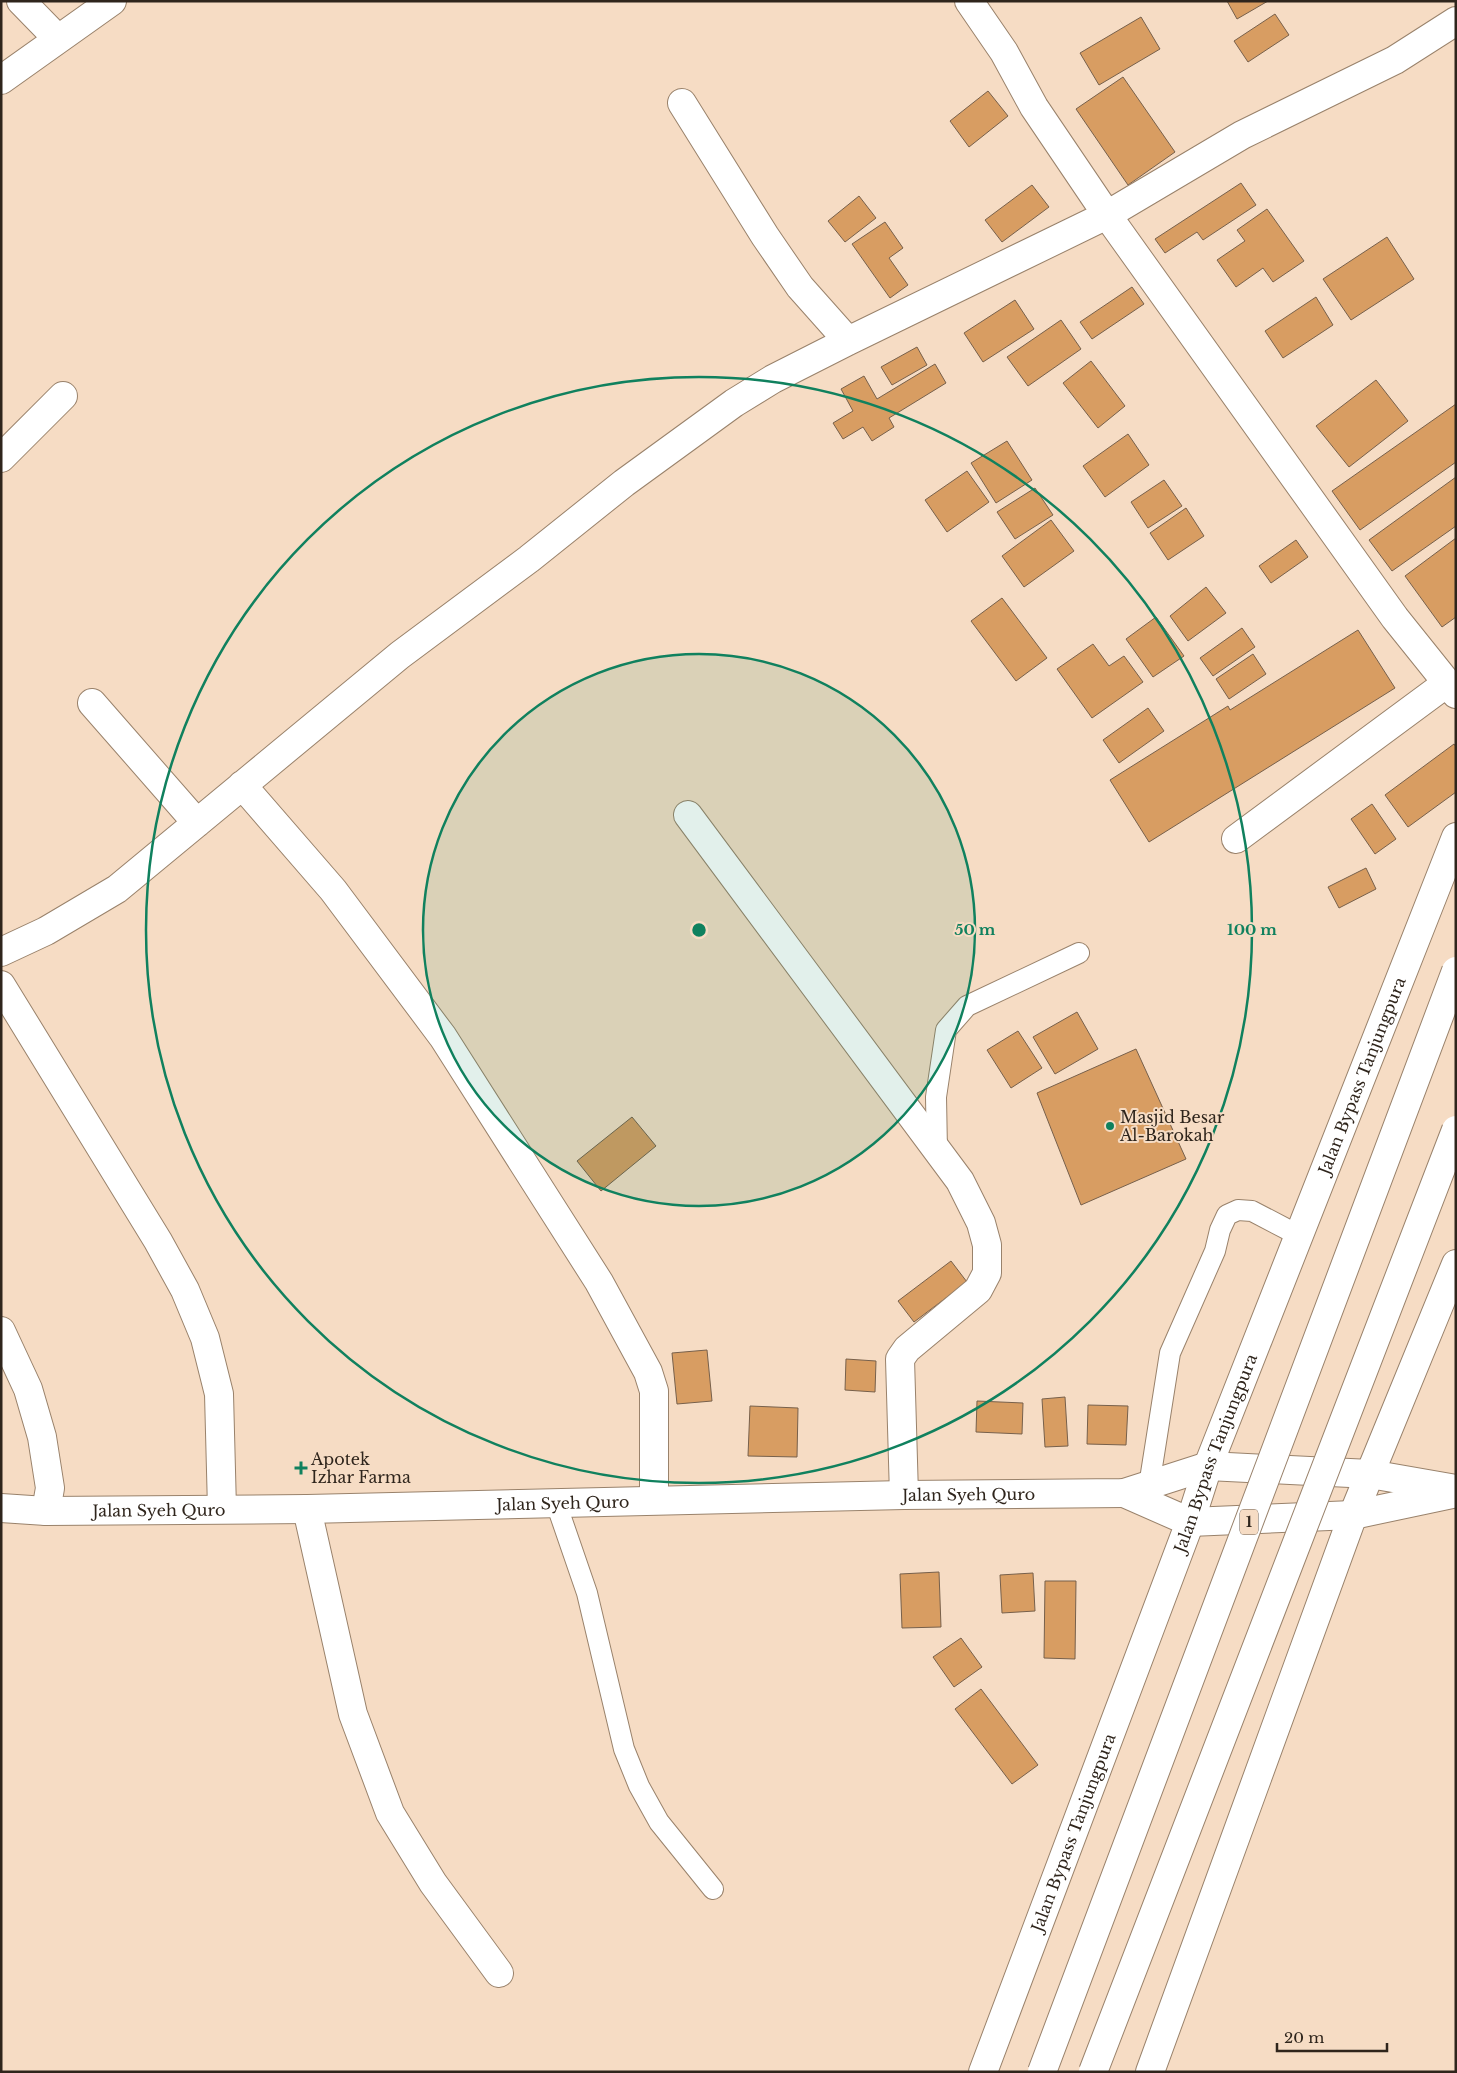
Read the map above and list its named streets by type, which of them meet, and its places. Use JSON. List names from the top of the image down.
{
  "streets": {
    "main road": ["Jalan Bypass Tanjungpura", "Jalan Syeh Quro", "1"]
  },
  "crossings": [
    ["Jalan Bypass Tanjungpura", "Jalan Syeh Quro"]
  ],
  "places": {
    "other": ["Masjid Besar Al-Barokah"],
    "health": ["Apotek Izhar Farma"]
  },
  "scale_bar": "20 m",
  "rings": ["50 m", "100 m"]
}
